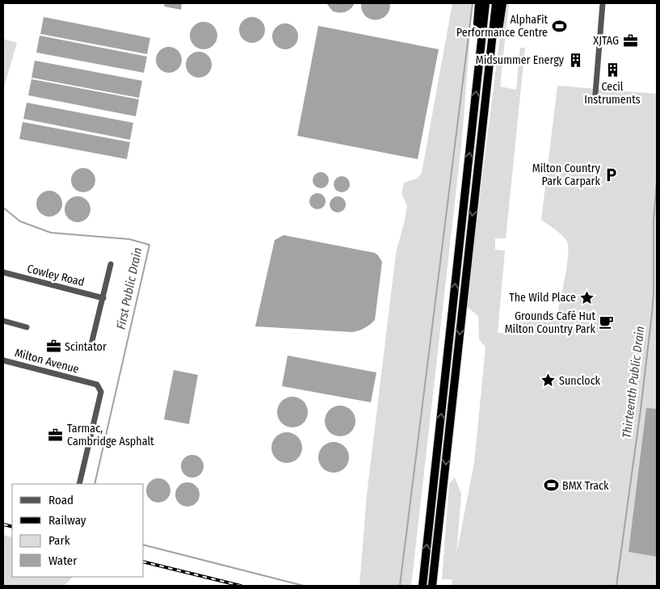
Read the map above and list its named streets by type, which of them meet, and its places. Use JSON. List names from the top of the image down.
{
  "streets": {
    "street": ["Cowley Road", "Milton Avenue"]
  },
  "water": ["First Public Drain", "Thirteenth Public Drain"],
  "places": {
    "sports": ["AlphaFit Performance Centre", "BMX Track"],
    "office": ["XJTAG", "Scintator", "Tarmac, Cambridge Asphalt"],
    "building": ["Midsummer Energy", "Cecil Instruments"],
    "parking": ["Milton Country Park Carpark"],
    "place": ["The Wild Place", "Sunclock"],
    "cafe": ["Grounds Café Hut Milton Country Park"]
  },
  "legend": [
    "Road",
    "Railway",
    "Park",
    "Water"
  ]
}
